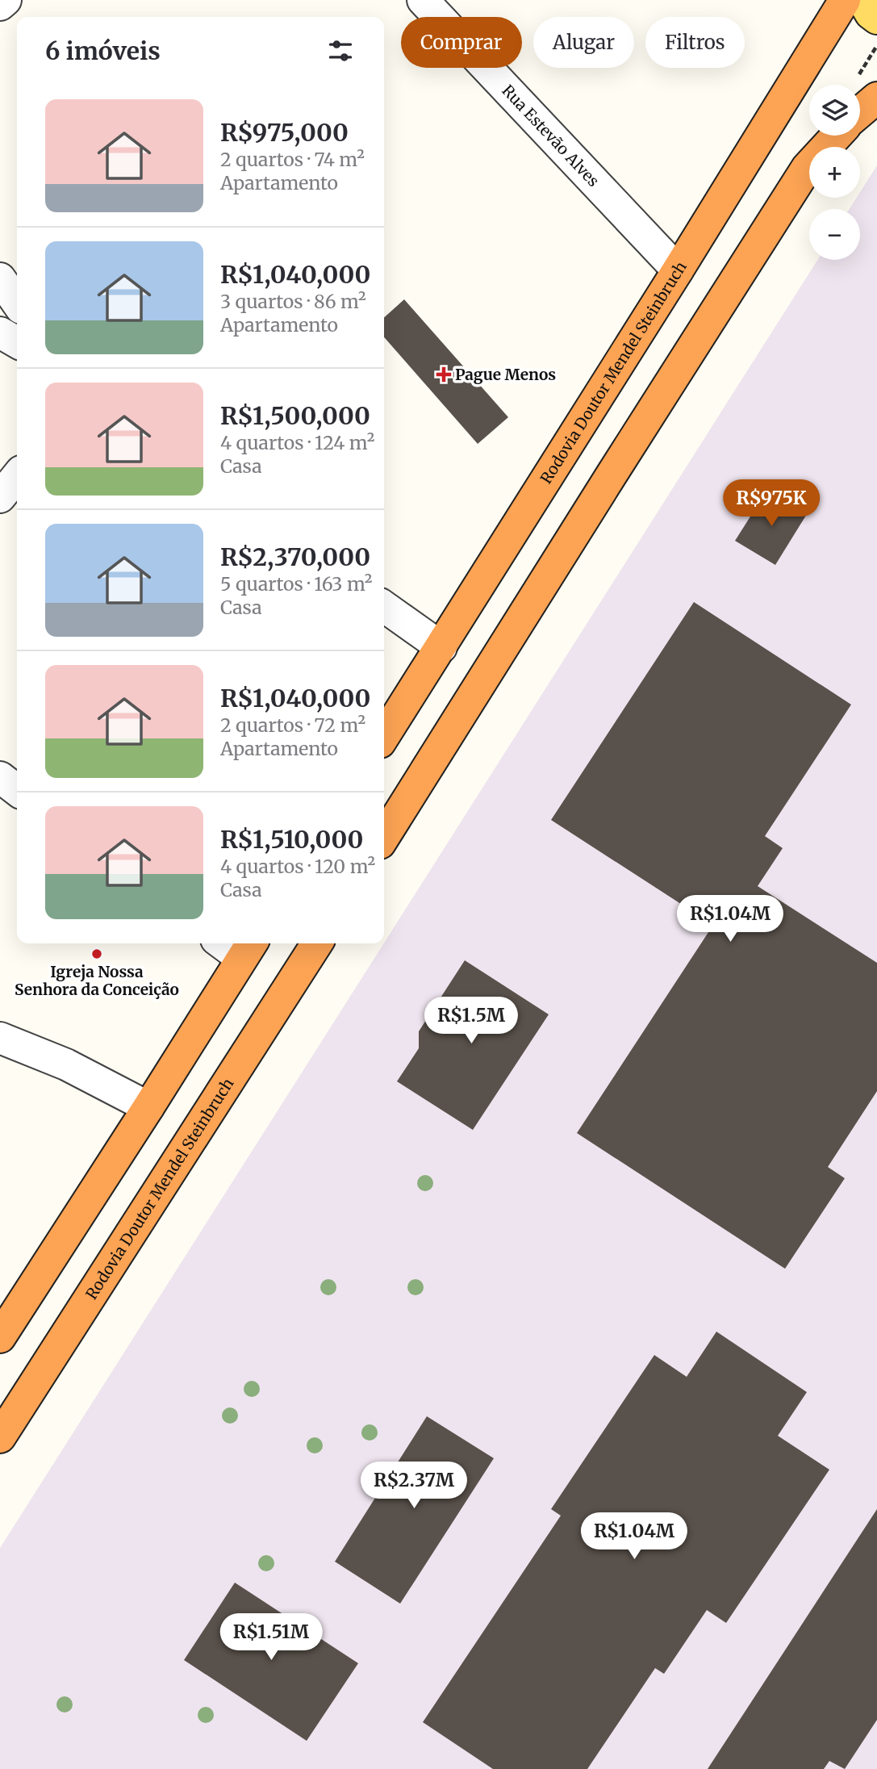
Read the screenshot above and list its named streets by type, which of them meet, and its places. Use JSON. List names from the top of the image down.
{
  "streets": {
    "highway": ["Rodovia Doutor Mendel Steinbruch"],
    "street": ["Rua Estevão Alves"]
  },
  "crossings": [
    ["Rua Estevão Alves", "Rodovia Doutor Mendel Steinbruch"]
  ],
  "places": {
    "health": ["Pague Menos"],
    "other": ["Igreja Nossa Senhora da Conceição"]
  },
  "page": {
    "chip": ["Comprar", "Alugar", "Filtros"],
    "heading": "6 imóveis",
    "map_buttons": ["+", "−"],
    "list": [
      {
        "name": "R$975,000",
        "note": "2 quartos · 74 m² · Apartamento"
      },
      {
        "name": "R$1,040,000",
        "note": "3 quartos · 86 m² · Apartamento"
      },
      {
        "name": "R$1,500,000",
        "note": "4 quartos · 124 m² · Casa"
      },
      {
        "name": "R$2,370,000",
        "note": "5 quartos · 163 m² · Casa"
      },
      {
        "name": "R$1,040,000",
        "note": "2 quartos · 72 m² · Apartamento"
      },
      {
        "name": "R$1,510,000",
        "note": "4 quartos · 120 m² · Casa"
      }
    ],
    "price": [
      "R$975K",
      "R$1.04M",
      "R$1.5M",
      "R$2.37M",
      "R$1.04M",
      "R$1.51M"
    ]
  }
}
